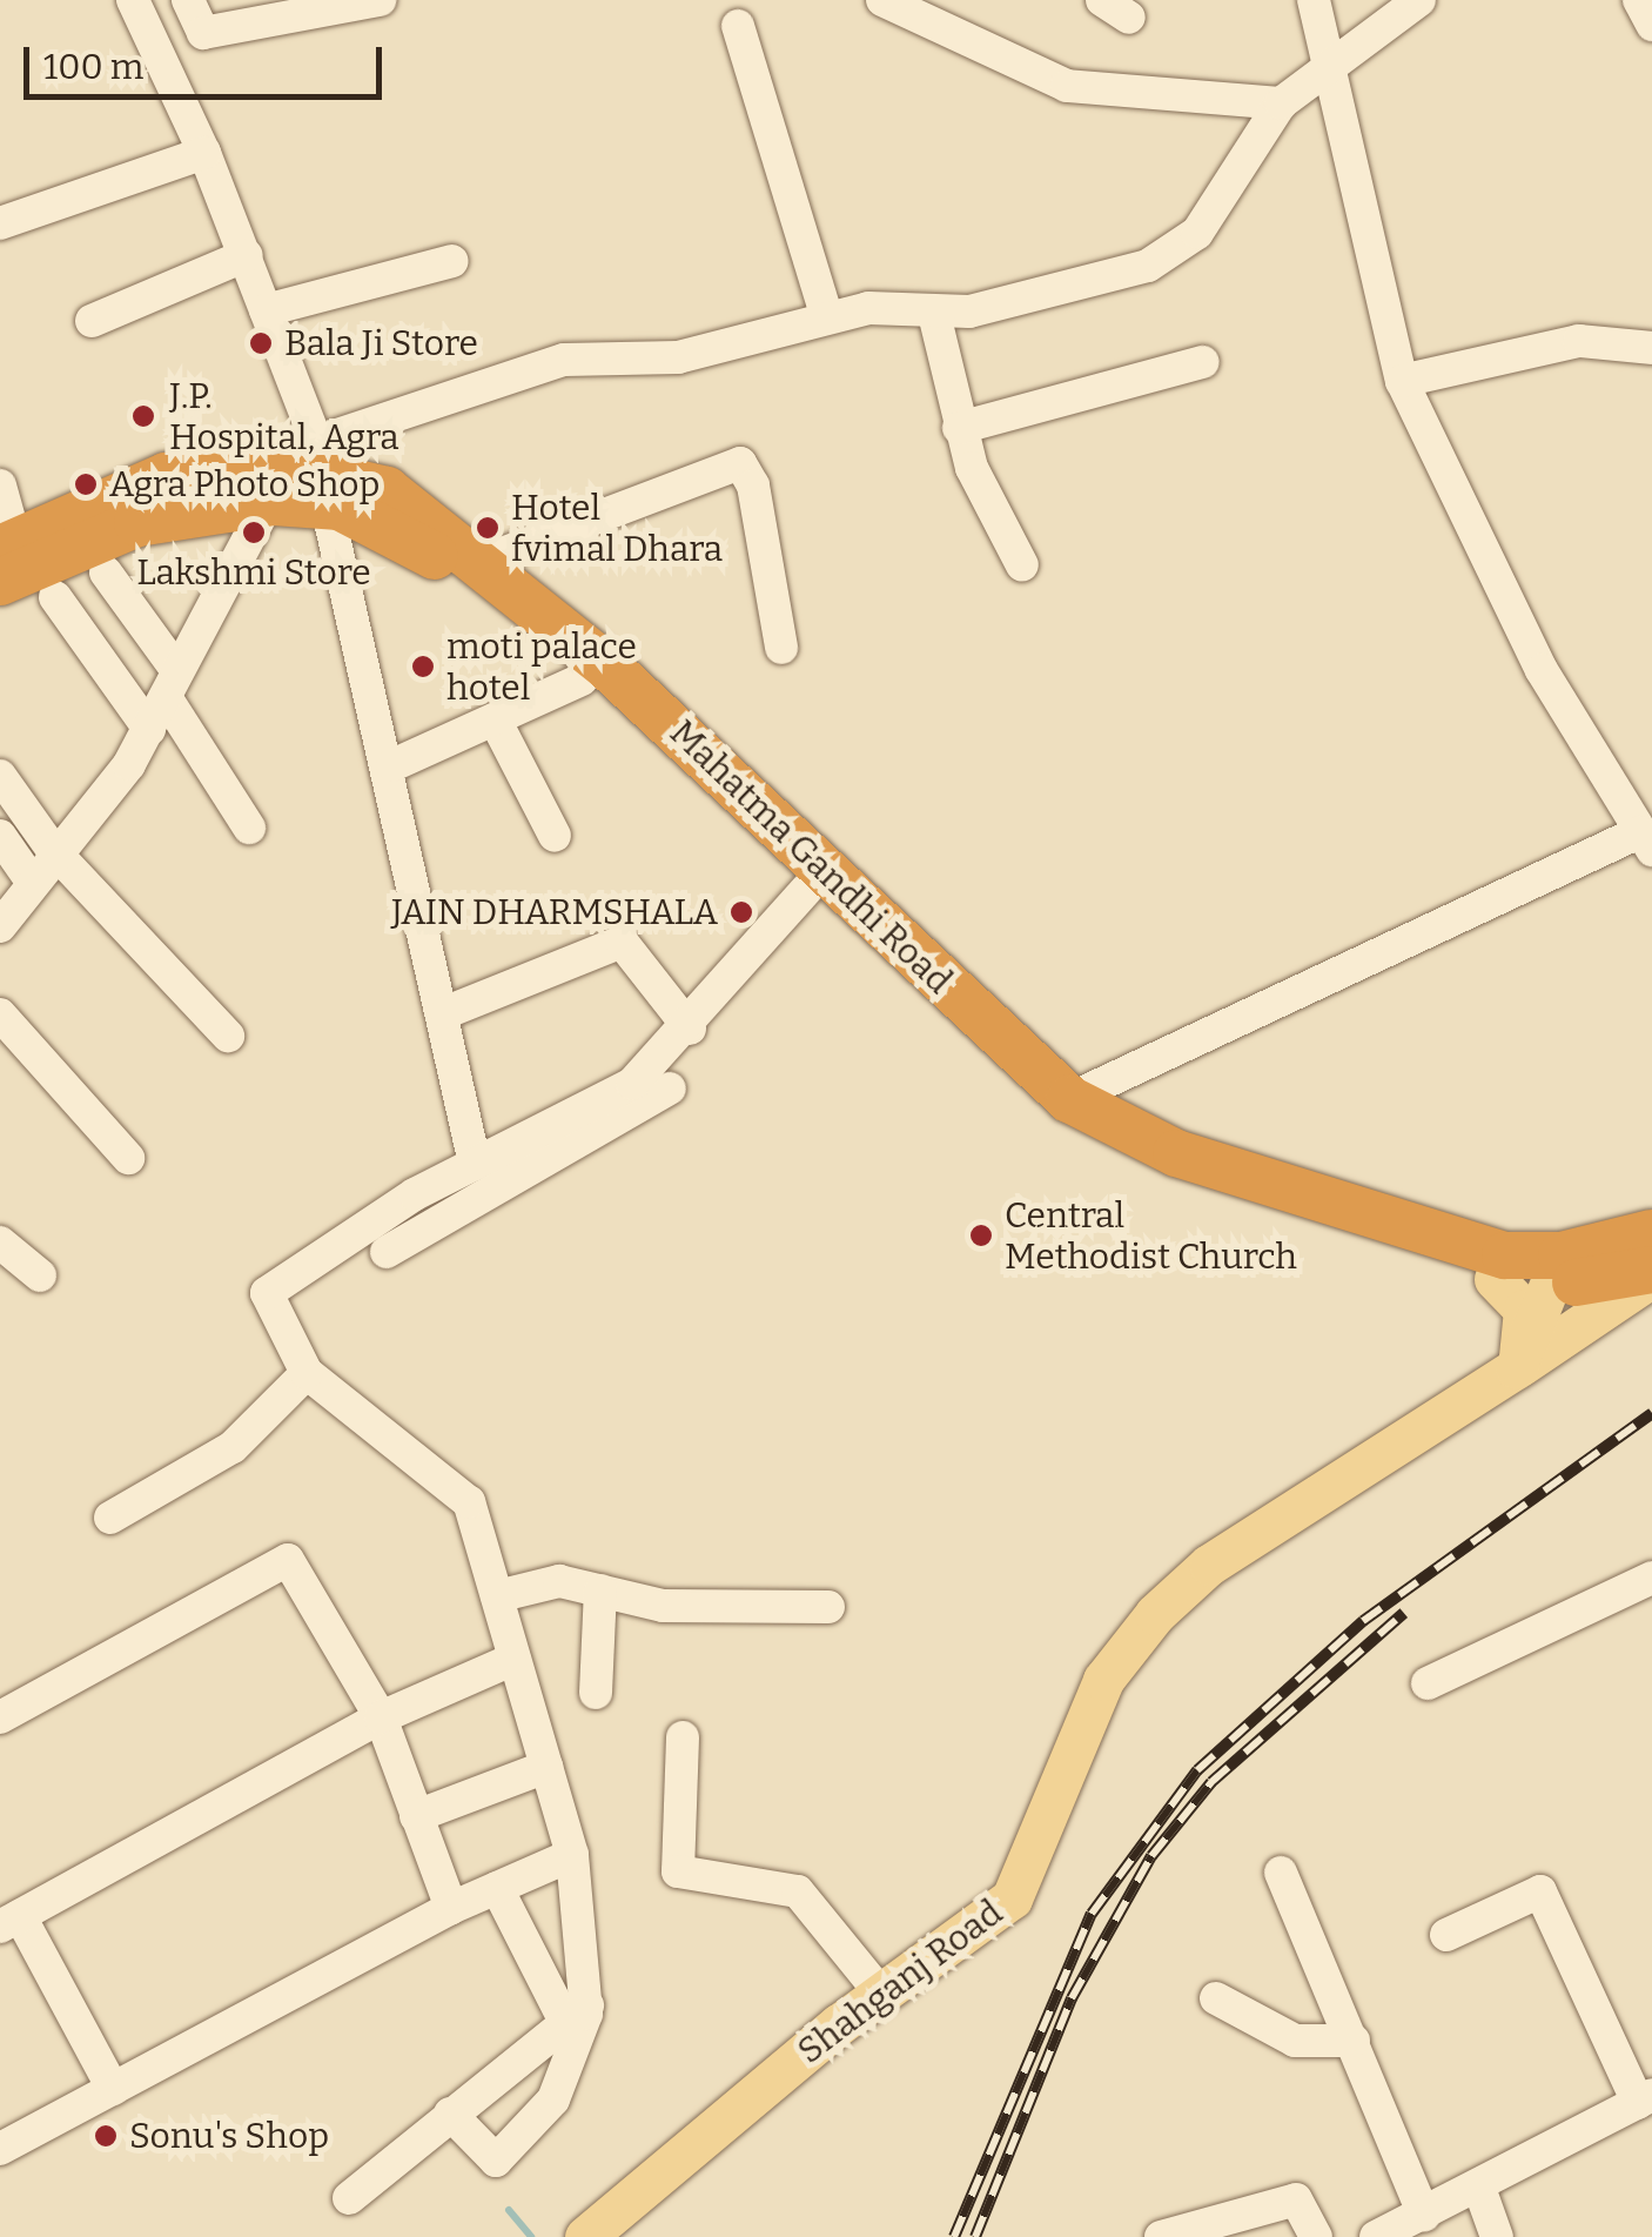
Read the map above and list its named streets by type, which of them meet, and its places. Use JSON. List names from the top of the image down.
{
  "streets": {
    "highway": ["Mahatma Gandhi Road"],
    "main road": ["Shahganj Road"]
  },
  "crossings": [
    ["Mahatma Gandhi Road", "Shahganj Road"]
  ],
  "places": [
    "Bala Ji Store",
    "J.P. Hospital, Agra",
    "Agra Photo Shop",
    "Hotel fvimal Dhara",
    "Lakshmi Store",
    "moti palace hotel",
    "JAIN DHARMSHALA",
    "Central Methodist Church",
    "Sonu's Shop"
  ],
  "scale_bar": "100 m"
}
